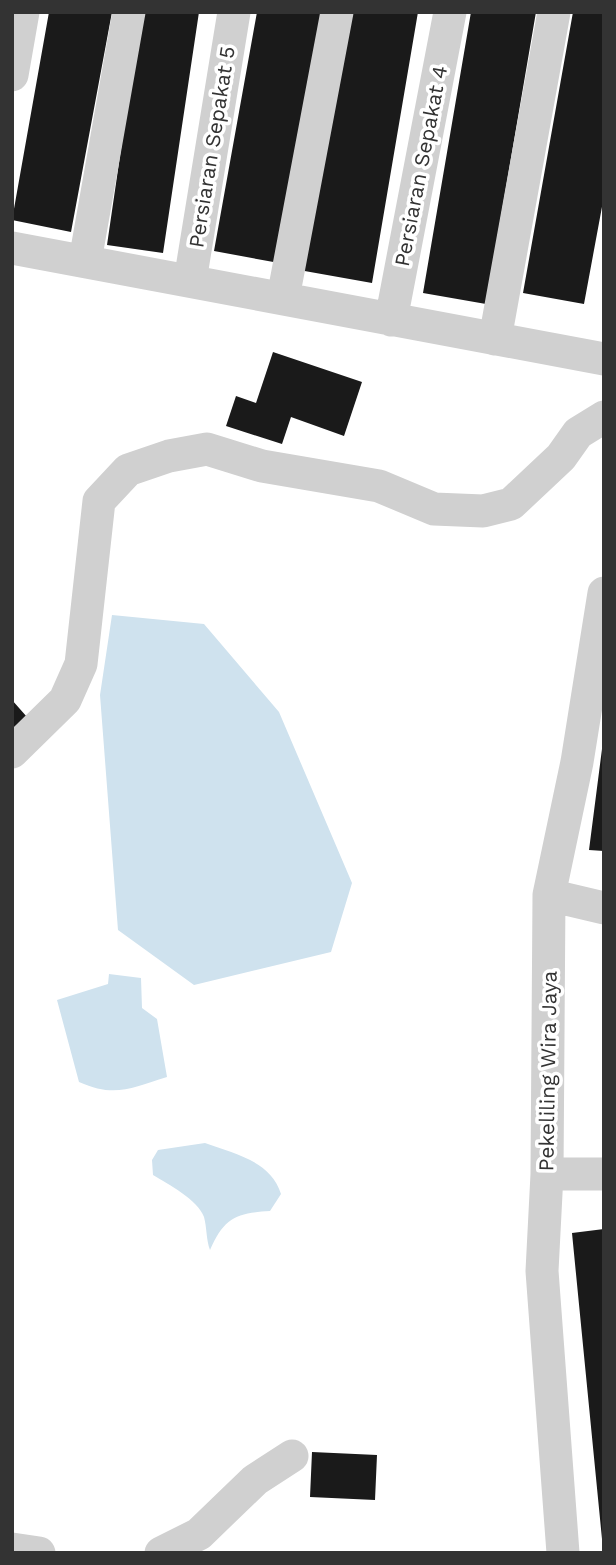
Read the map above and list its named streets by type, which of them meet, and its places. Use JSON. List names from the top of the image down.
{
  "streets": {
    "street": ["Persiaran Sepakat 5", "Persiaran Sepakat 4", "Pekeliling Wira Jaya"]
  }
}
